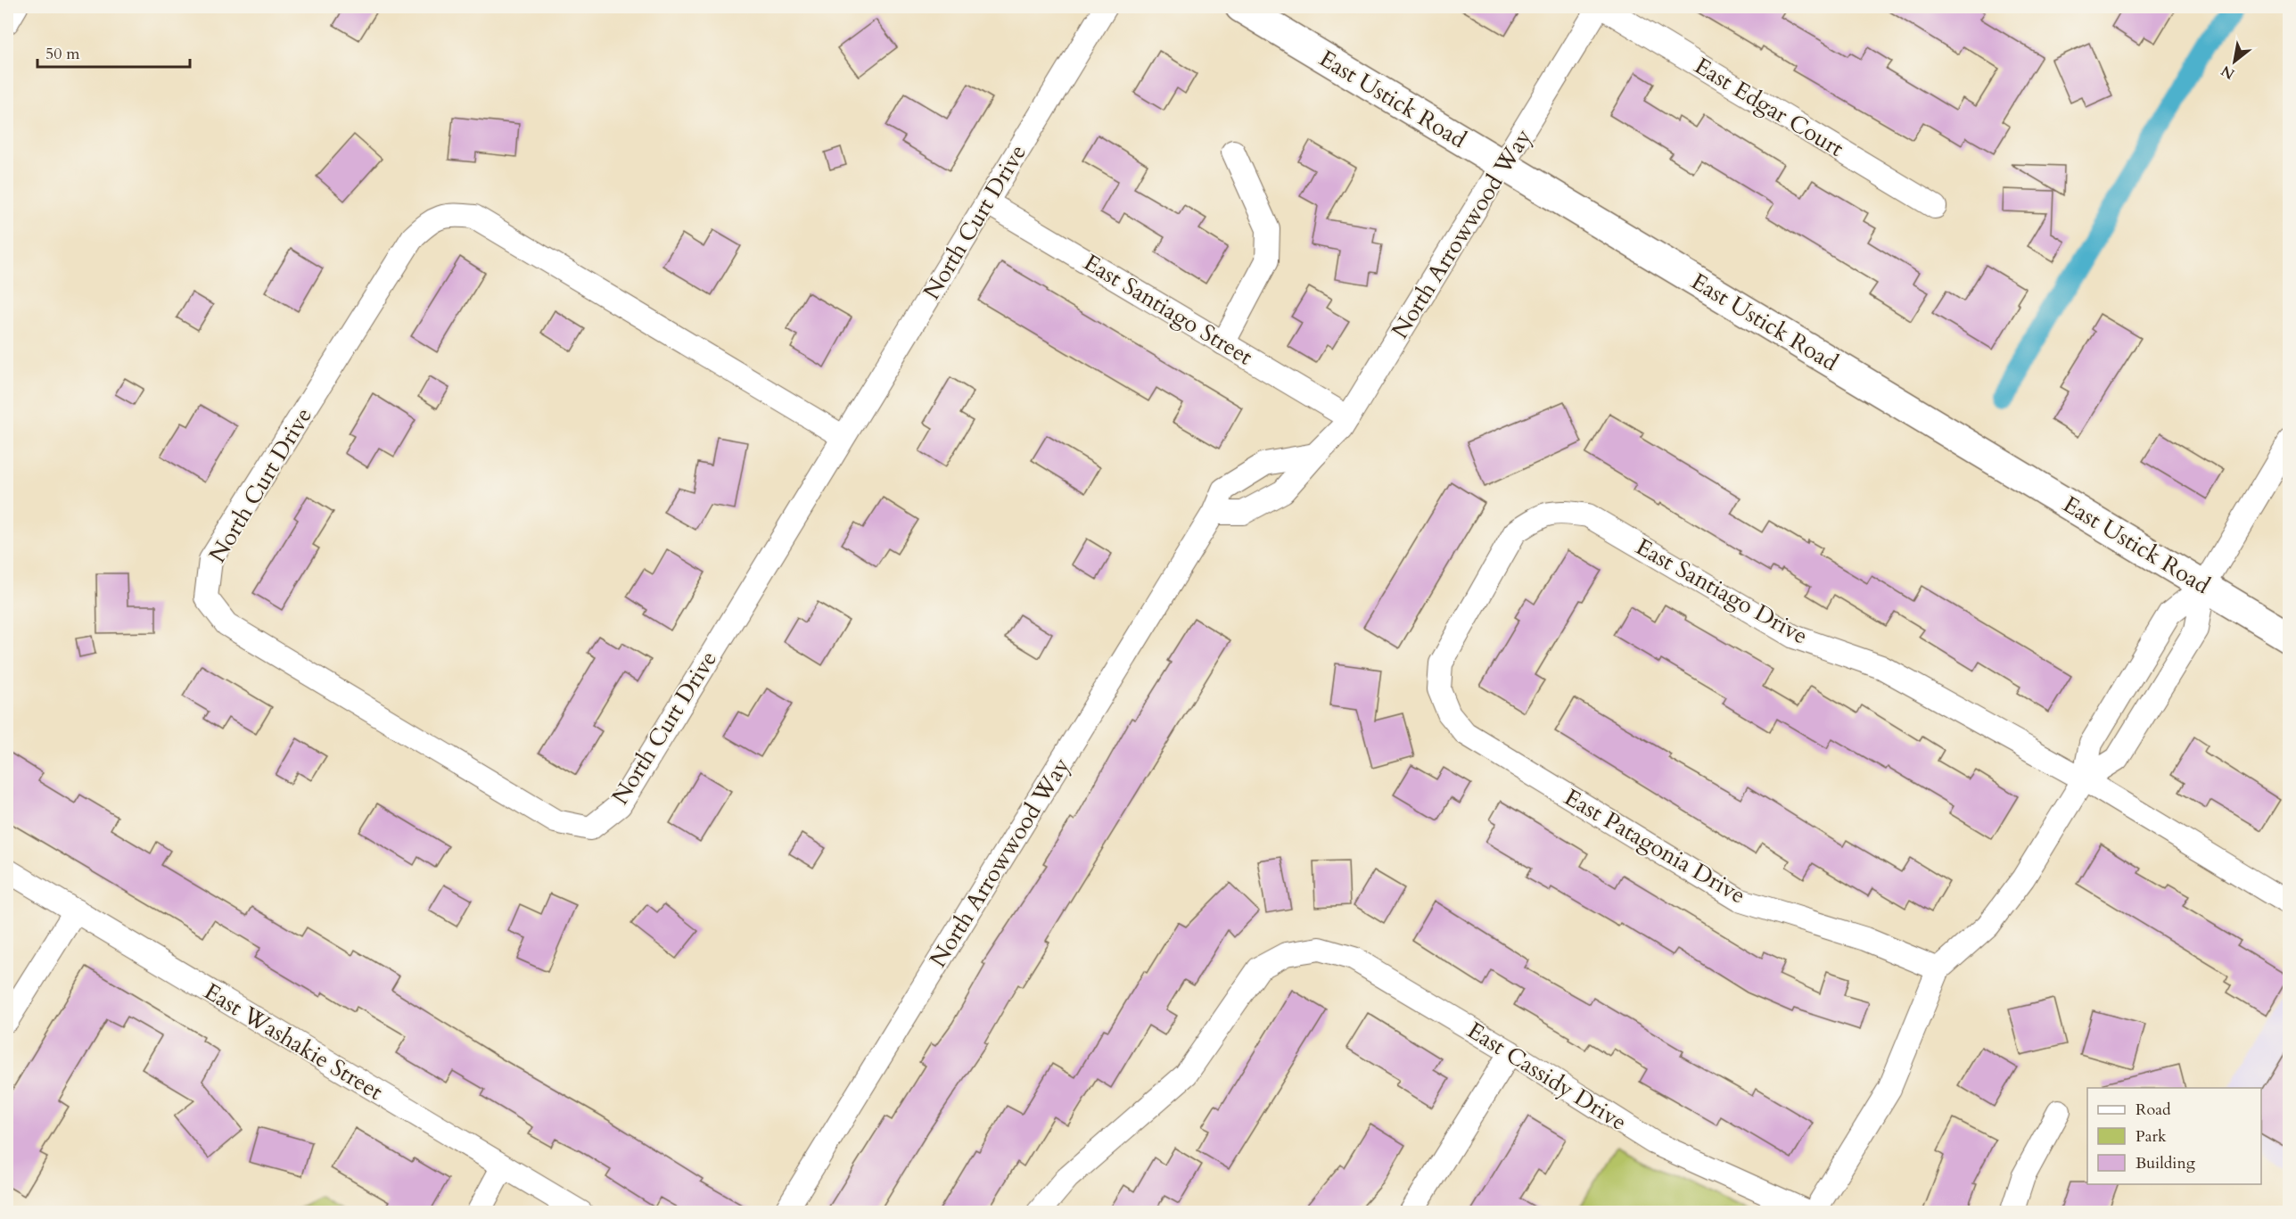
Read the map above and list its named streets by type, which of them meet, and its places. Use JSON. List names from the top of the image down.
{
  "streets": {
    "main road": ["East Ustick Road"],
    "street": [
      "East Edgar Court",
      "North Curt Drive",
      "North Arrowwood Way",
      "East Santiago Street",
      "East Santiago Drive",
      "East Patagonia Drive",
      "East Washakie Street",
      "East Cassidy Drive"
    ]
  },
  "crossings": [
    ["East Ustick Road", "North Arrowwood Way"],
    ["East Edgar Court", "North Arrowwood Way"],
    ["North Curt Drive", "East Santiago Street"],
    ["North Arrowwood Way", "East Santiago Street"],
    ["East Santiago Drive", "East Patagonia Drive"]
  ],
  "legend": ["Road", "Park", "Building"],
  "scale_bar": "50 m",
  "north": "bottom left"
}
